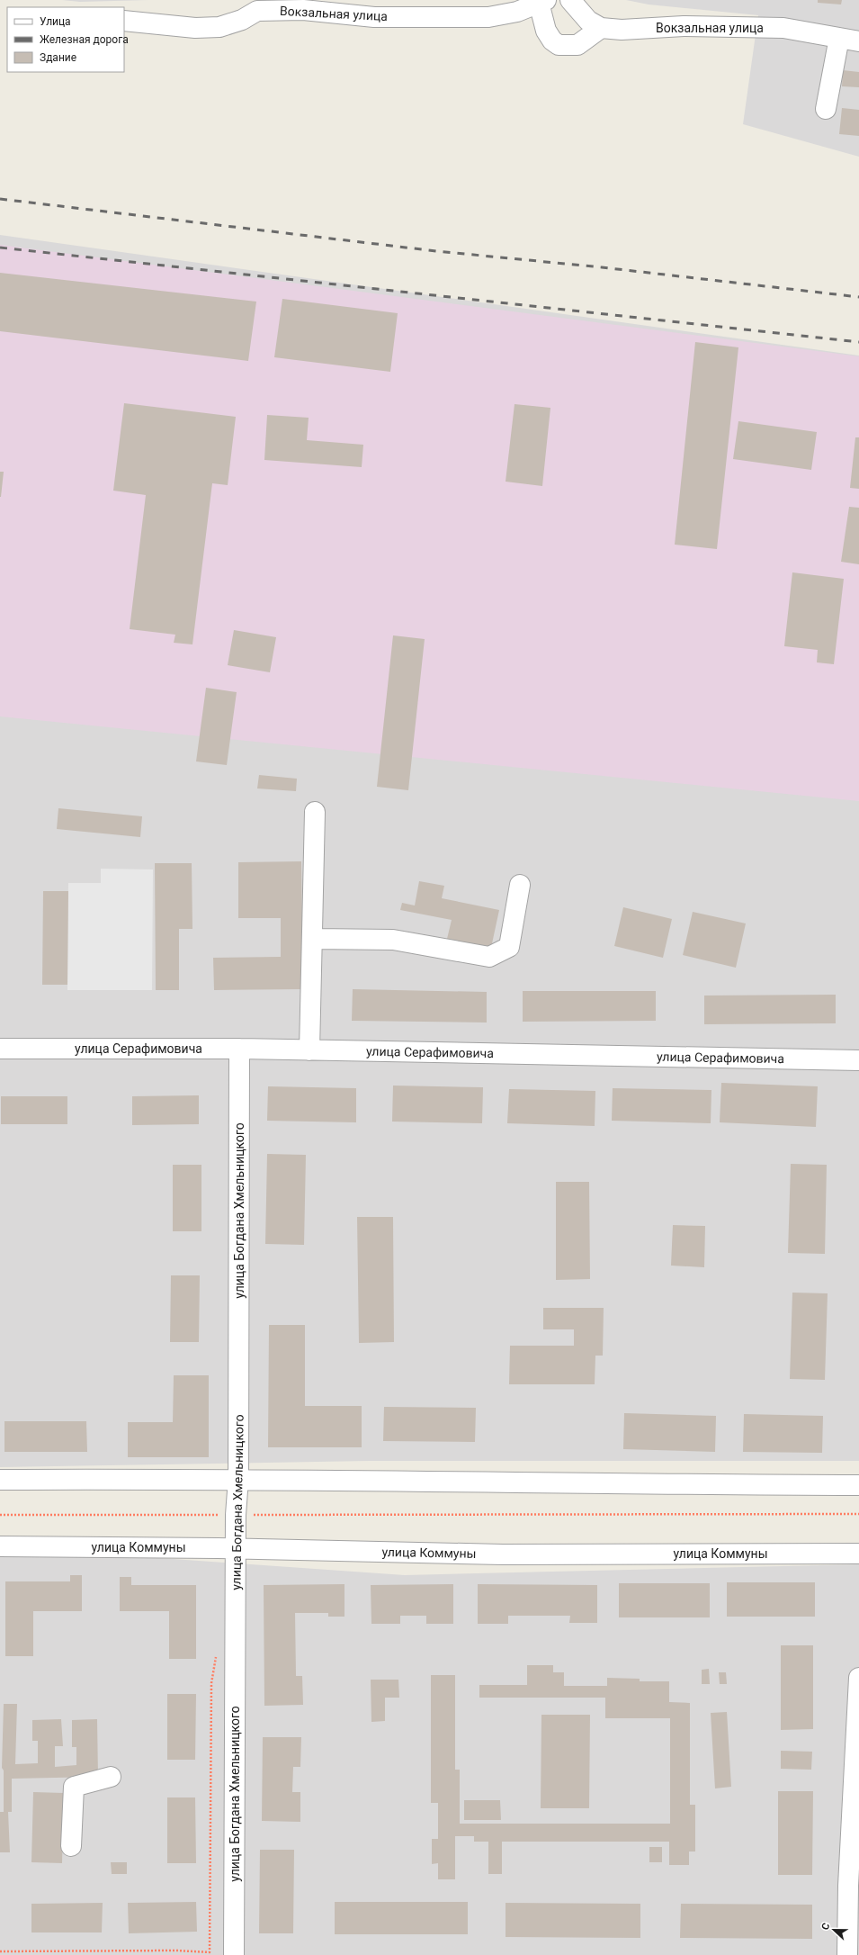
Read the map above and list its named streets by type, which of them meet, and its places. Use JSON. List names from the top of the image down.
{
  "streets": {
    "street": [
      "Вокзальная улица",
      "улица Серафимовича",
      "улица Богдана Хмельницкого",
      "улица Коммуны"
    ]
  },
  "crossings": [
    ["улица Серафимовича", "улица Богдана Хмельницкого"],
    ["улица Богдана Хмельницкого", "улица Коммуны"]
  ],
  "legend": ["Улица", "Железная дорога", "Здание"],
  "north": "left"
}
